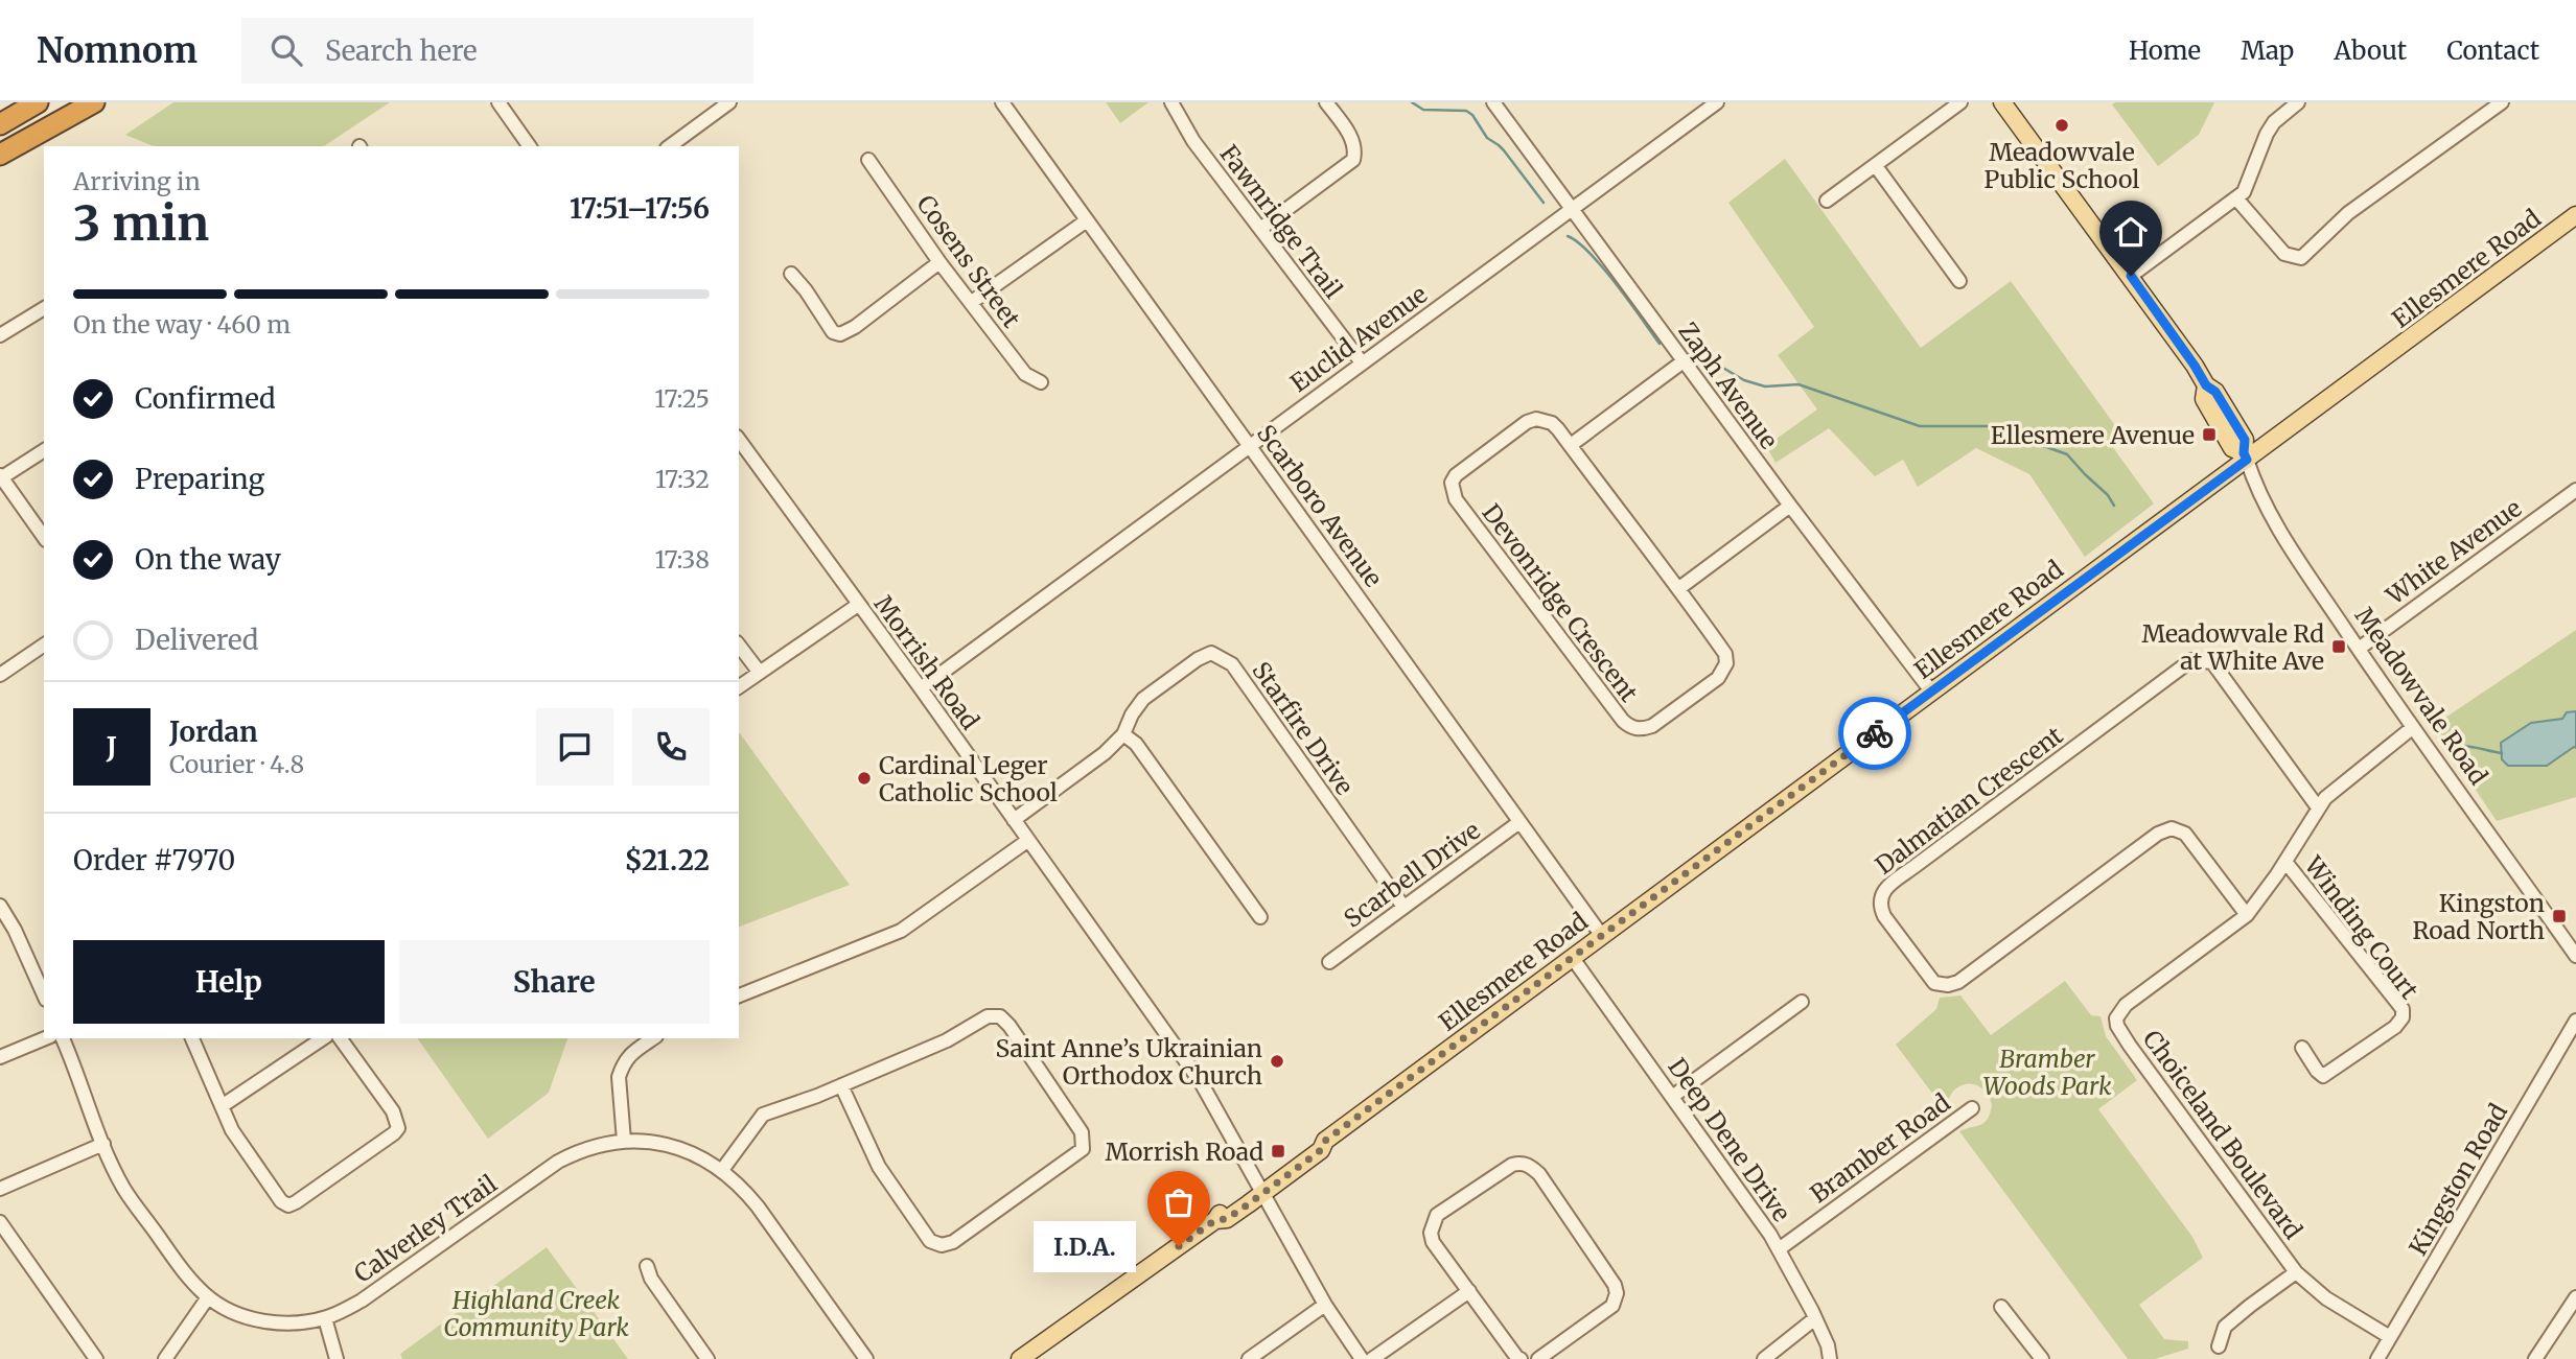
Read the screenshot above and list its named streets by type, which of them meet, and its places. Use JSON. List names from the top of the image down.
{
  "streets": {
    "main road": ["Ellesmere Road", "Meadowvale Road"],
    "street": [
      "Fawnridge Trail",
      "Cosens Street",
      "Euclid Avenue",
      "Zaph Avenue",
      "Scarboro Avenue",
      "White Avenue",
      "Devonridge Crescent",
      "Morrish Road",
      "Starfire Drive",
      "Dalmatian Crescent",
      "Scarbell Drive",
      "Winding Court",
      "Choiceland Boulevard",
      "Deep Dene Drive",
      "Bramber Road",
      "Kingston Road",
      "Calverley Trail"
    ]
  },
  "crossings": [
    ["Fawnridge Trail", "Euclid Avenue"],
    ["Ellesmere Road", "Zaph Avenue"],
    ["Ellesmere Road", "Scarboro Avenue"],
    ["Ellesmere Road", "Morrish Road"],
    ["Ellesmere Road", "Meadowvale Road"],
    ["Ellesmere Road", "Deep Dene Drive"],
    ["Euclid Avenue", "Zaph Avenue"],
    ["Euclid Avenue", "Scarboro Avenue"],
    ["Euclid Avenue", "Morrish Road"],
    ["Scarboro Avenue", "Scarbell Drive"],
    ["White Avenue", "Meadowvale Road"],
    ["Morrish Road", "Starfire Drive"],
    ["Meadowvale Road", "Choiceland Boulevard"],
    ["Starfire Drive", "Scarbell Drive"],
    ["Dalmatian Crescent", "Choiceland Boulevard"],
    ["Winding Court", "Choiceland Boulevard"],
    ["Choiceland Boulevard", "Kingston Road"],
    ["Deep Dene Drive", "Bramber Road"]
  ],
  "parks": ["Bramber Woods Park", "Highland Creek Community Park"],
  "places": {
    "other": [
      "Meadowvale Public School",
      "Cardinal Leger Catholic School",
      "Saint Anne’s Ukrainian Orthodox Church",
      "I.D.A."
    ],
    "transit": [
      "Ellesmere Avenue",
      "Meadowvale Rd at White Ave",
      "Kingston Road North",
      "Morrish Road"
    ]
  },
  "page": {
    "header": "Nomnom",
    "search": "Search here",
    "nav": [
      "Home",
      "Map",
      "About",
      "Contact"
    ],
    "heading": ["3 min", "Arriving in", "17:51–17:56"],
    "panel": [
      "Jordan",
      "Courier · 4.8",
      "Order #7970",
      "$21.22"
    ],
    "bar": "On the way · 460 m",
    "list": [
      ["Confirmed", "17:25"],
      ["Preparing", "17:32"],
      ["On the way", "17:38"],
      "Delivered"
    ],
    "round": "J",
    "buttons": ["Help", "Share"],
    "bubble": "I.D.A."
  }
}
